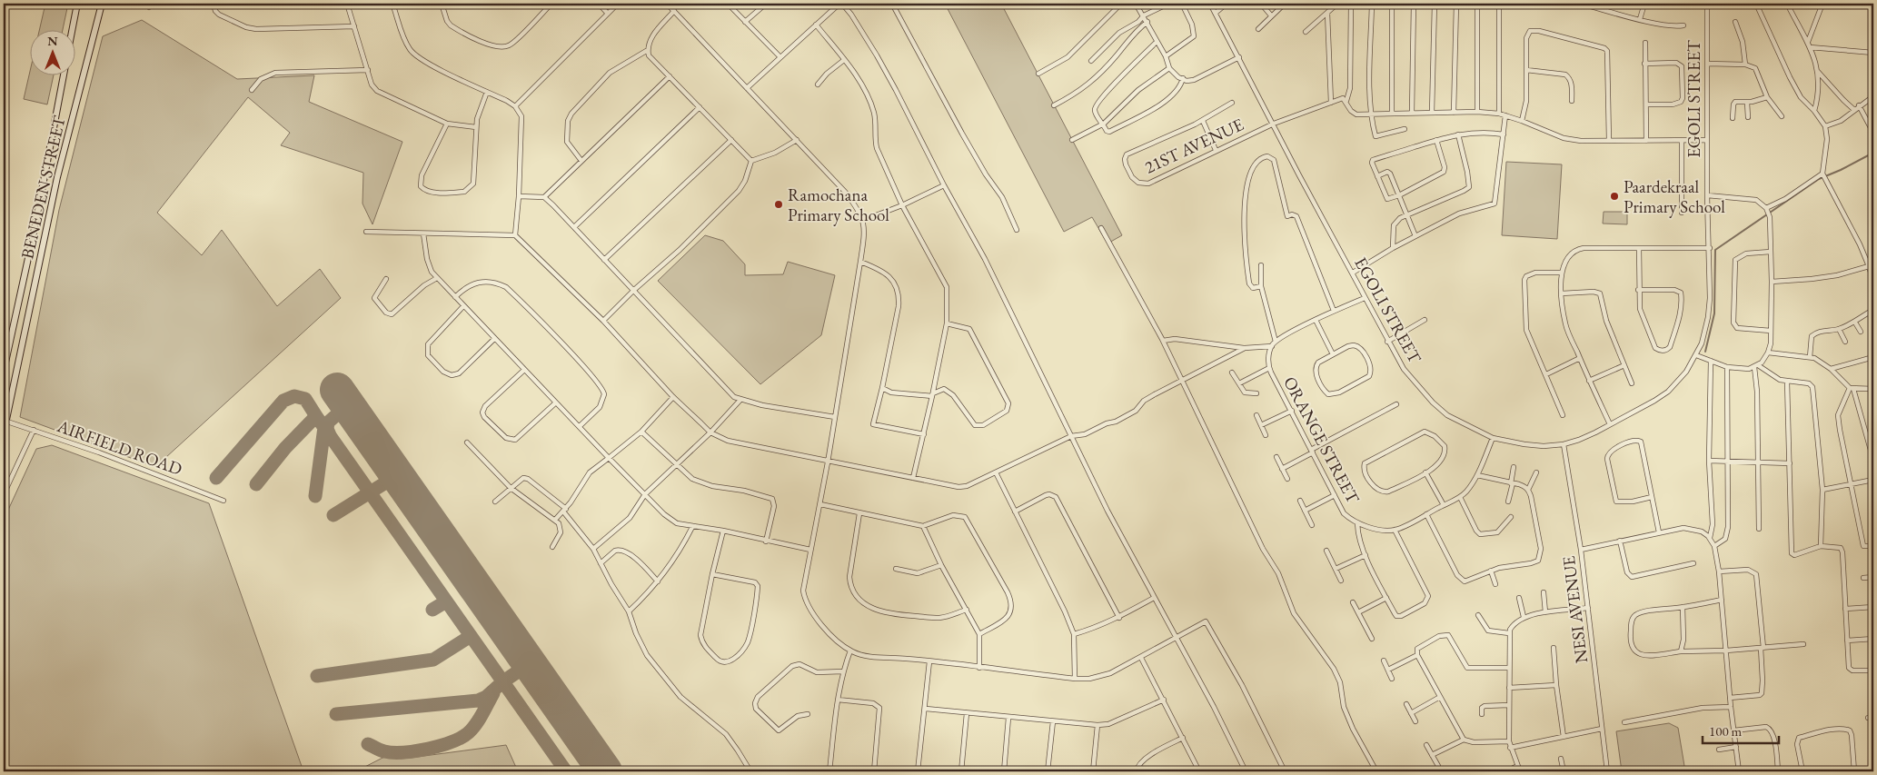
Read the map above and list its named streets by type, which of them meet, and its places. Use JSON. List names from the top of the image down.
{
  "streets": {
    "main road": ["BENEDEN STREET"],
    "street": [
      "EGOLI STREET",
      "21ST AVENUE",
      "ORANGE STREET",
      "AIRFIELD ROAD",
      "NESI AVENUE"
    ]
  },
  "crossings": [
    ["EGOLI STREET", "21ST AVENUE"],
    ["EGOLI STREET", "NESI AVENUE"],
    ["BENEDEN STREET", "AIRFIELD ROAD"]
  ],
  "places": ["Paardekraal Primary School", "Ramochana Primary School"],
  "scale_bar": "100 m",
  "north": "top"
}
